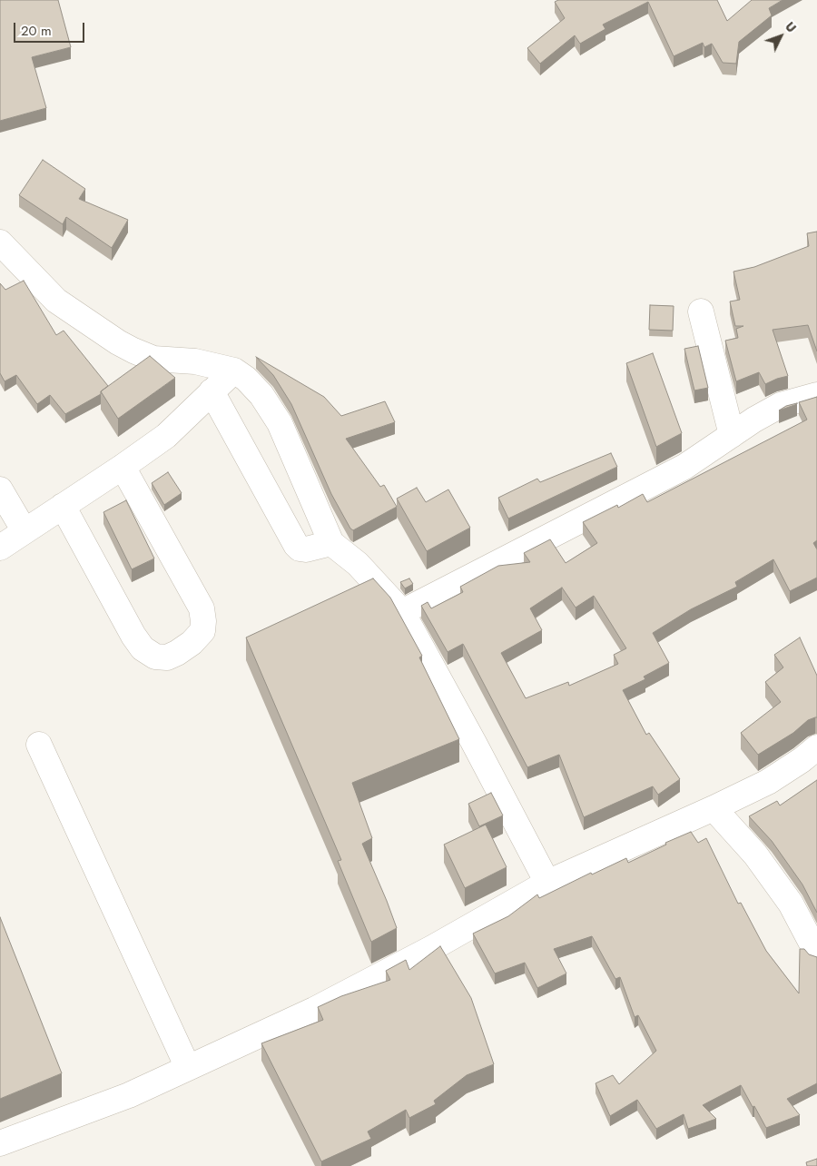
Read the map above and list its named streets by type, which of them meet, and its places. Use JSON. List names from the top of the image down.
{
  "scale_bar": "20 m",
  "north": "top right"
}
